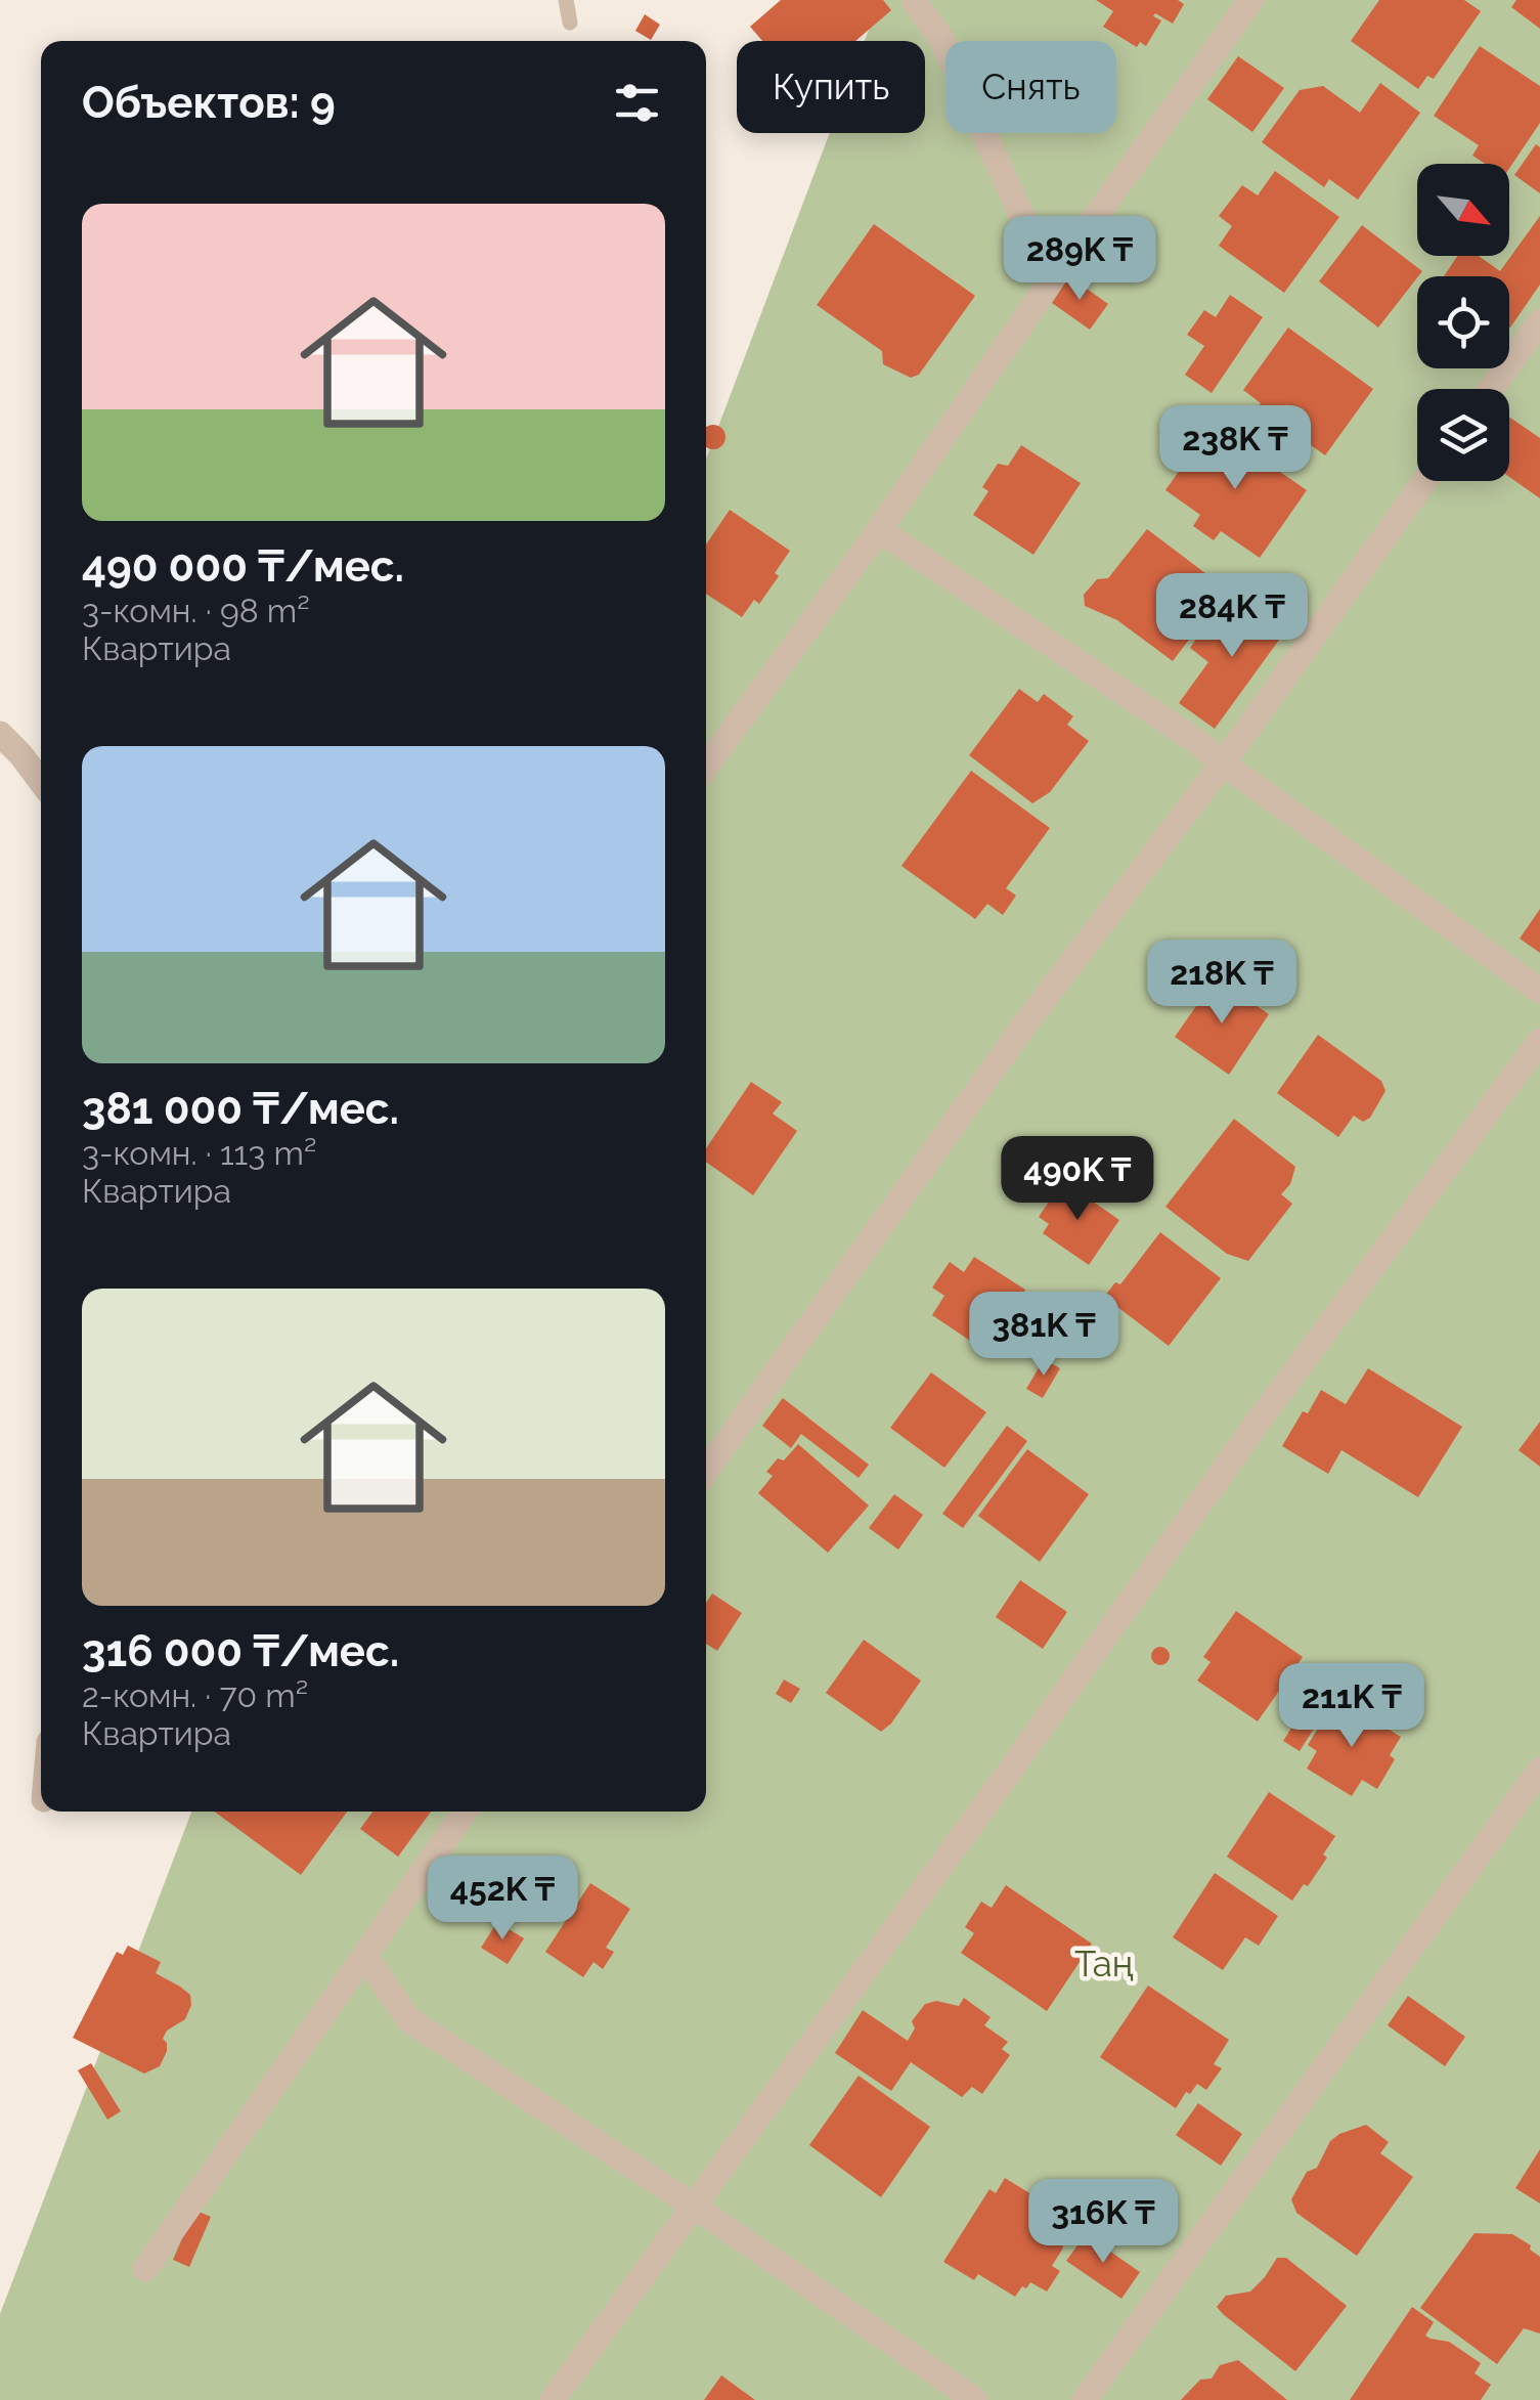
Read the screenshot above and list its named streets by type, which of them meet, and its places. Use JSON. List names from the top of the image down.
{
  "parks": ["Таң"],
  "north": "bottom right",
  "page": {
    "chip": ["Купить", "Снять"],
    "heading": "Объектов: 9",
    "list": [
      {
        "name": "490 000 ₸/мес.",
        "note": "3-комн. · 98 m² · Квартира"
      },
      {
        "name": "381 000 ₸/мес.",
        "note": "3-комн. · 113 m² · Квартира"
      },
      {
        "name": "316 000 ₸/мес.",
        "note": "2-комн. · 70 m² · Квартира"
      }
    ],
    "price": [
      "289K ₸",
      "238K ₸",
      "284K ₸",
      "218K ₸",
      "490K ₸",
      "381K ₸",
      "211K ₸",
      "452K ₸",
      "316K ₸"
    ]
  }
}
